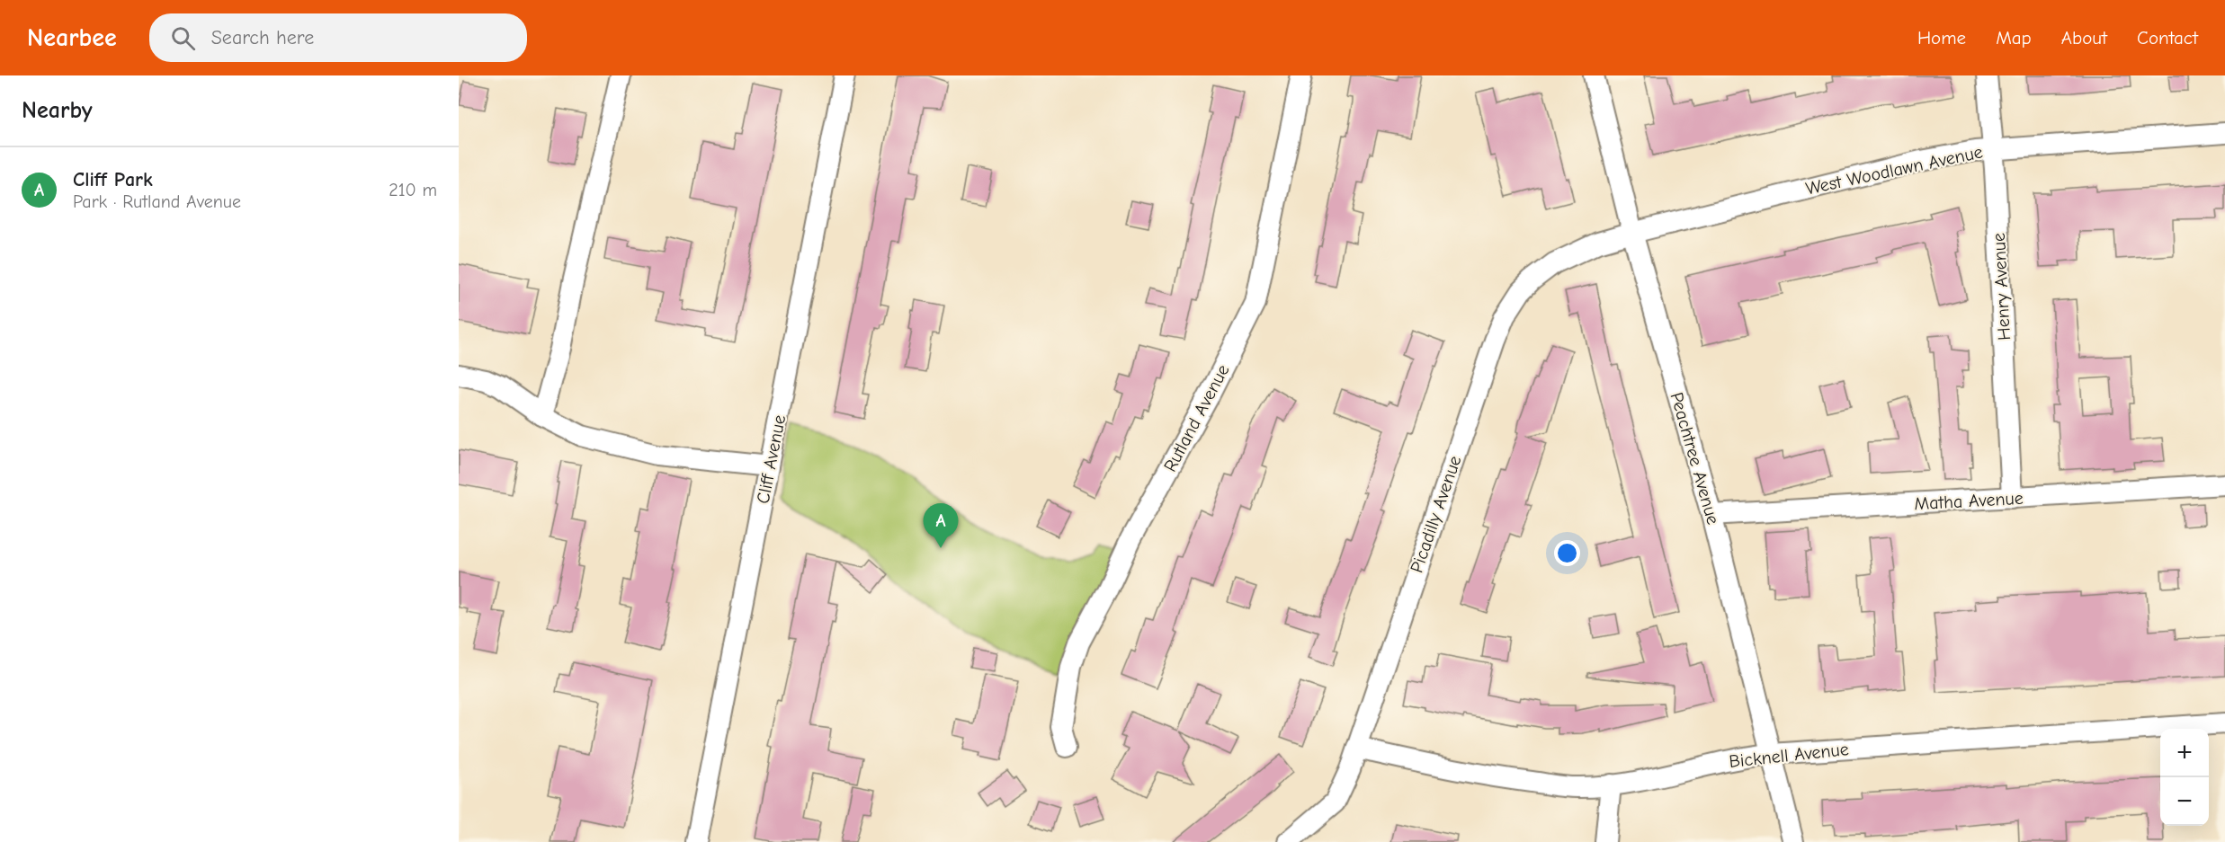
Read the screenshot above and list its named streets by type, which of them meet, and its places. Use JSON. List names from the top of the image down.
{
  "streets": {
    "street": [
      "West Woodlawn Avenue",
      "Henry Avenue",
      "Rutland Avenue",
      "Peachtree Avenue",
      "Cliff Avenue",
      "Matha Avenue",
      "Picadilly Avenue",
      "Bicknell Avenue"
    ]
  },
  "crossings": [
    ["West Woodlawn Avenue", "Henry Avenue"],
    ["West Woodlawn Avenue", "Peachtree Avenue"],
    ["West Woodlawn Avenue", "Picadilly Avenue"],
    ["Henry Avenue", "Matha Avenue"],
    ["Peachtree Avenue", "Matha Avenue"],
    ["Peachtree Avenue", "Picadilly Avenue"],
    ["Peachtree Avenue", "Bicknell Avenue"],
    ["Picadilly Avenue", "Bicknell Avenue"]
  ],
  "page": {
    "header": "Nearbee",
    "search": "Search here",
    "nav": [
      "Home",
      "Map",
      "About",
      "Contact"
    ],
    "heading": "Nearby",
    "list": [
      {
        "mark": "A",
        "name": "Cliff Park",
        "note": "Park · Rutland Avenue",
        "value": "210 m"
      }
    ],
    "pins": "A",
    "map_buttons": ["+", "−"]
  }
}
